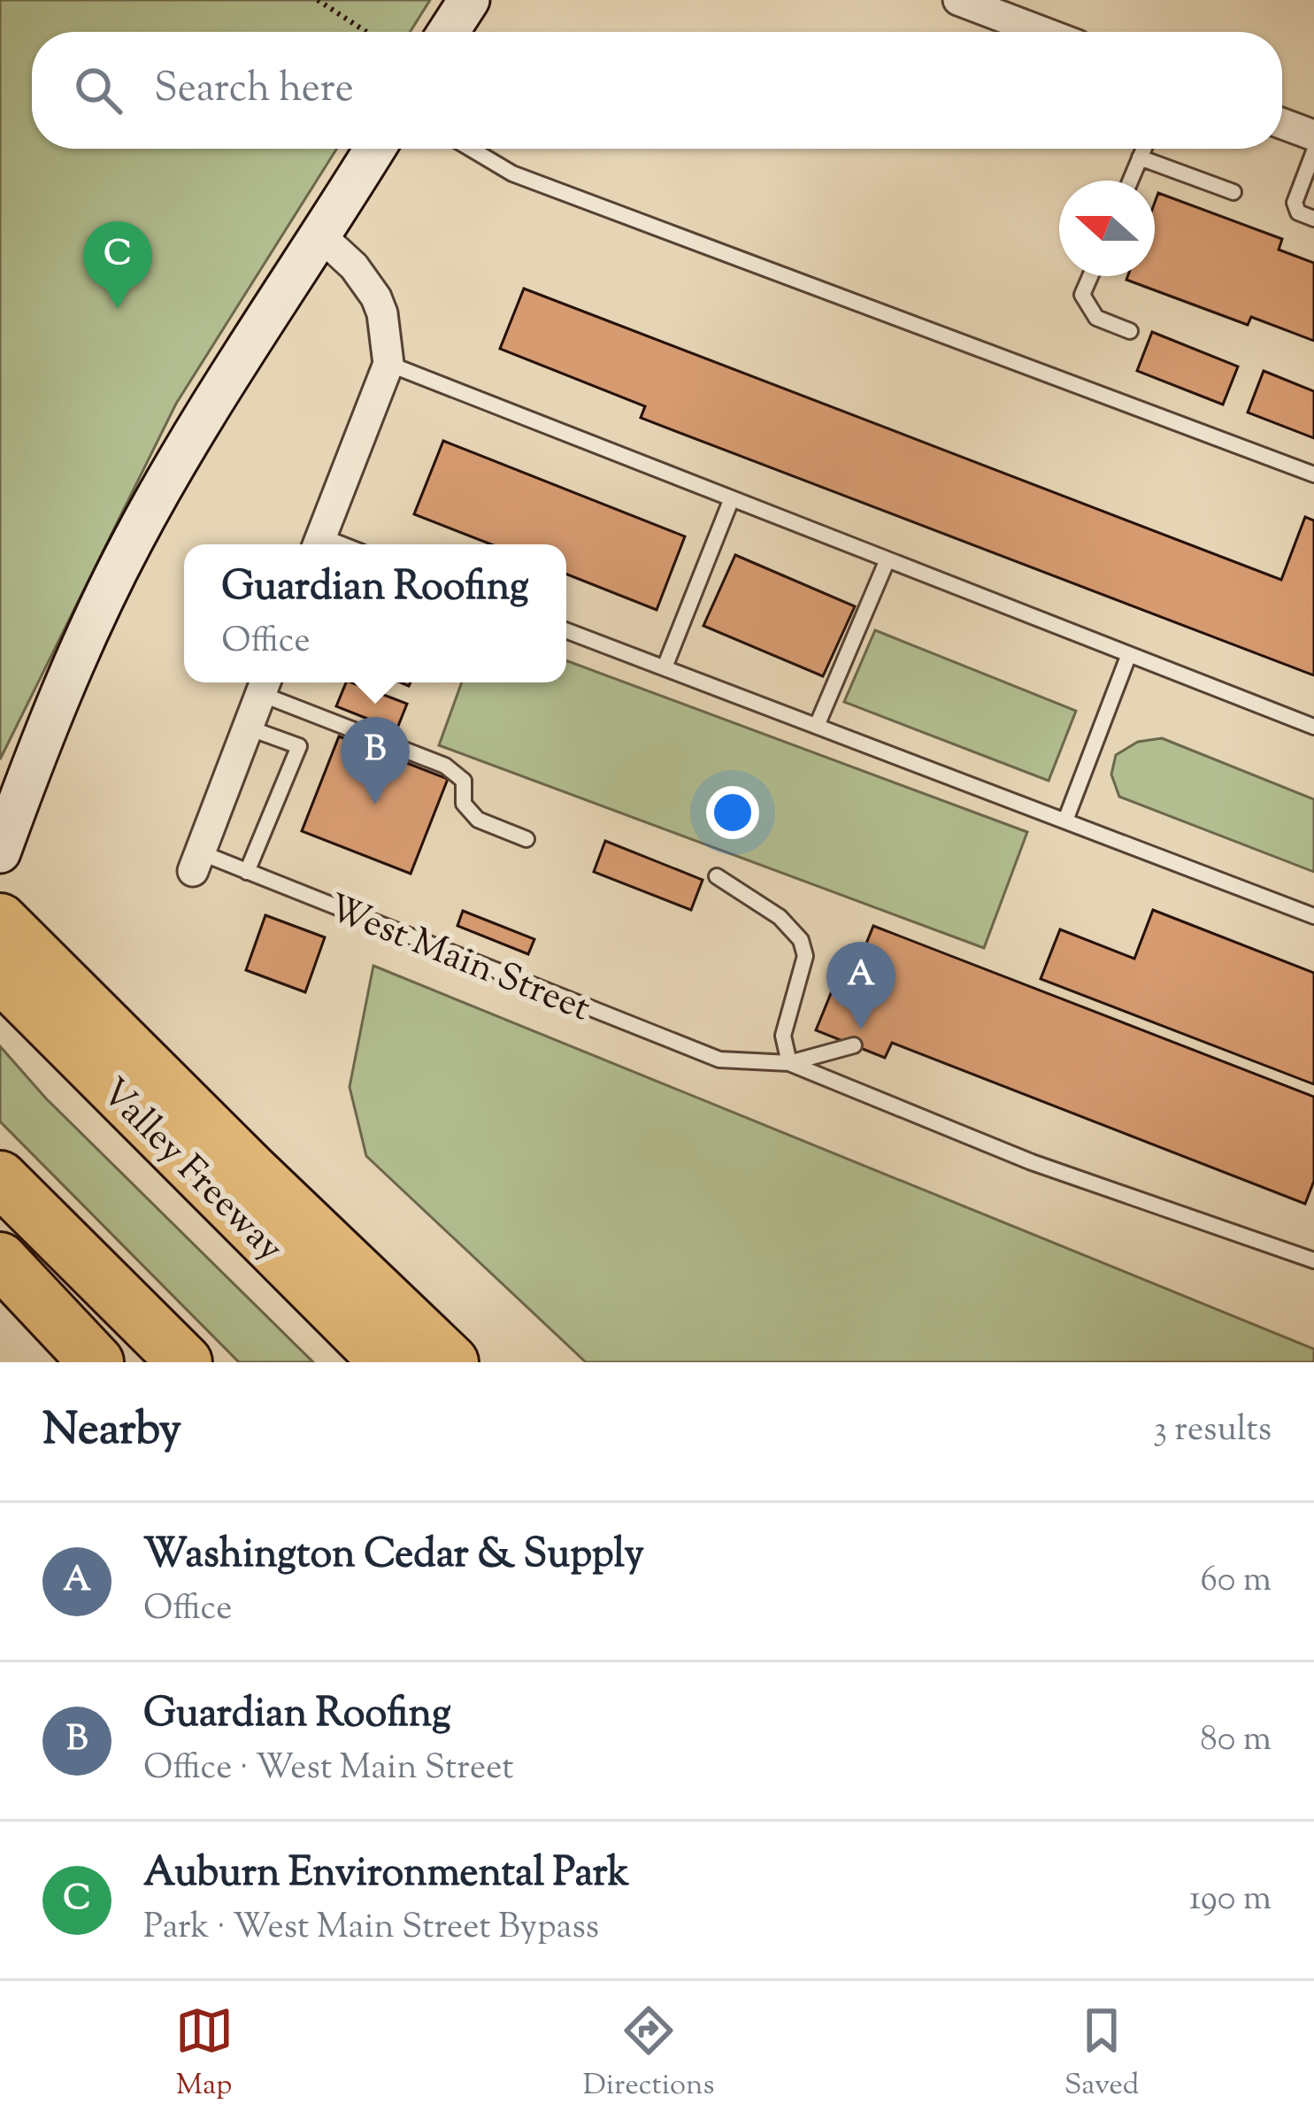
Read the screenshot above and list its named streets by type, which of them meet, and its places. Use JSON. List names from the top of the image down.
{
  "streets": {
    "highway": ["Valley Freeway"],
    "street": ["West Main Street"]
  },
  "north": "left",
  "page": {
    "search": "Search here",
    "pins": ["C", "B", "A"],
    "popup": ["Guardian Roofing", "Office"],
    "heading": ["Nearby", "3 results"],
    "list": [
      {
        "mark": "A",
        "name": "Washington Cedar & Supply",
        "note": "Office",
        "value": "60 m"
      },
      {
        "mark": "B",
        "name": "Guardian Roofing",
        "note": "Office · West Main Street",
        "value": "80 m"
      },
      {
        "mark": "C",
        "name": "Auburn Environmental Park",
        "note": "Park · West Main Street Bypass",
        "value": "190 m"
      }
    ],
    "nav": ["Map", "Directions", "Saved"]
  }
}
